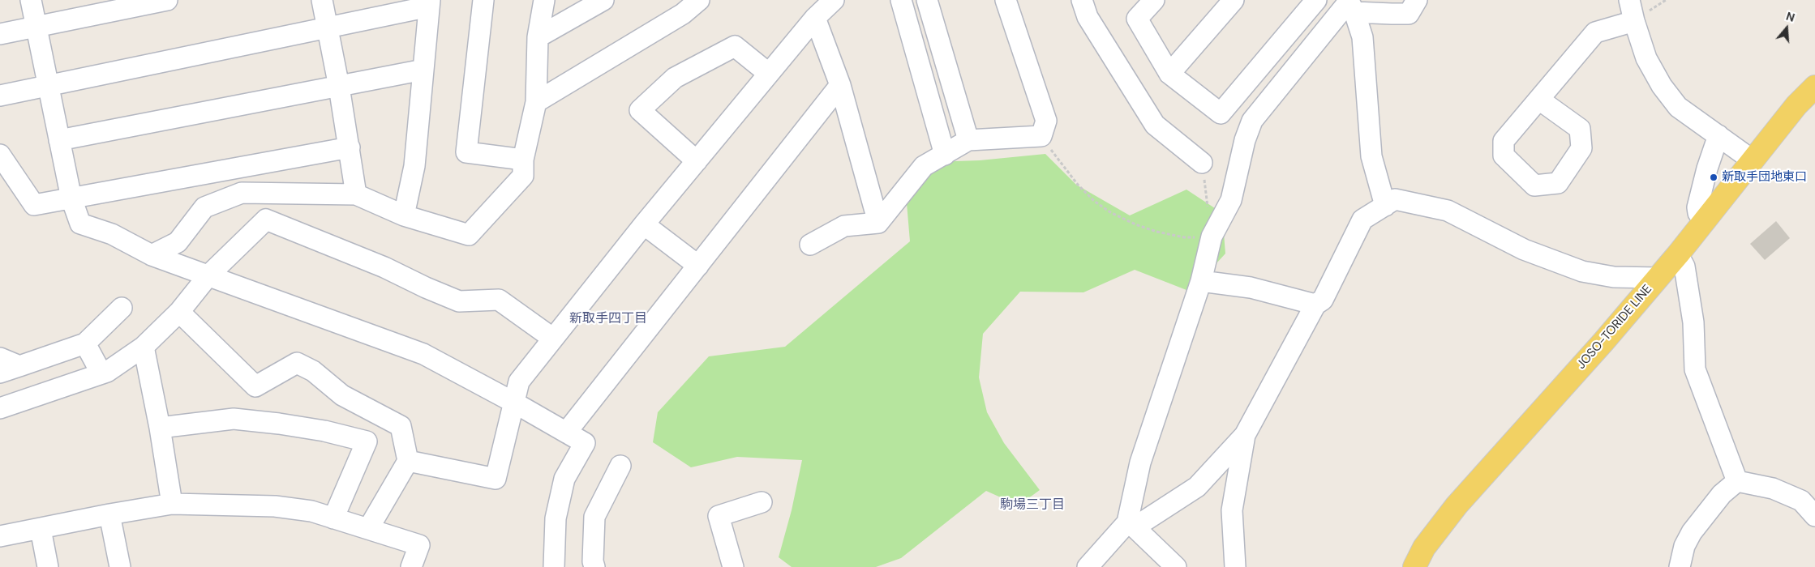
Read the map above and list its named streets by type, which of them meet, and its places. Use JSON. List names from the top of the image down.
{
  "streets": {
    "main road": ["JOSO-TORIDE LINE"]
  },
  "districts": ["新取手四丁目", "駒場三丁目"],
  "places": ["新取手団地東口"],
  "north": "top"
}
